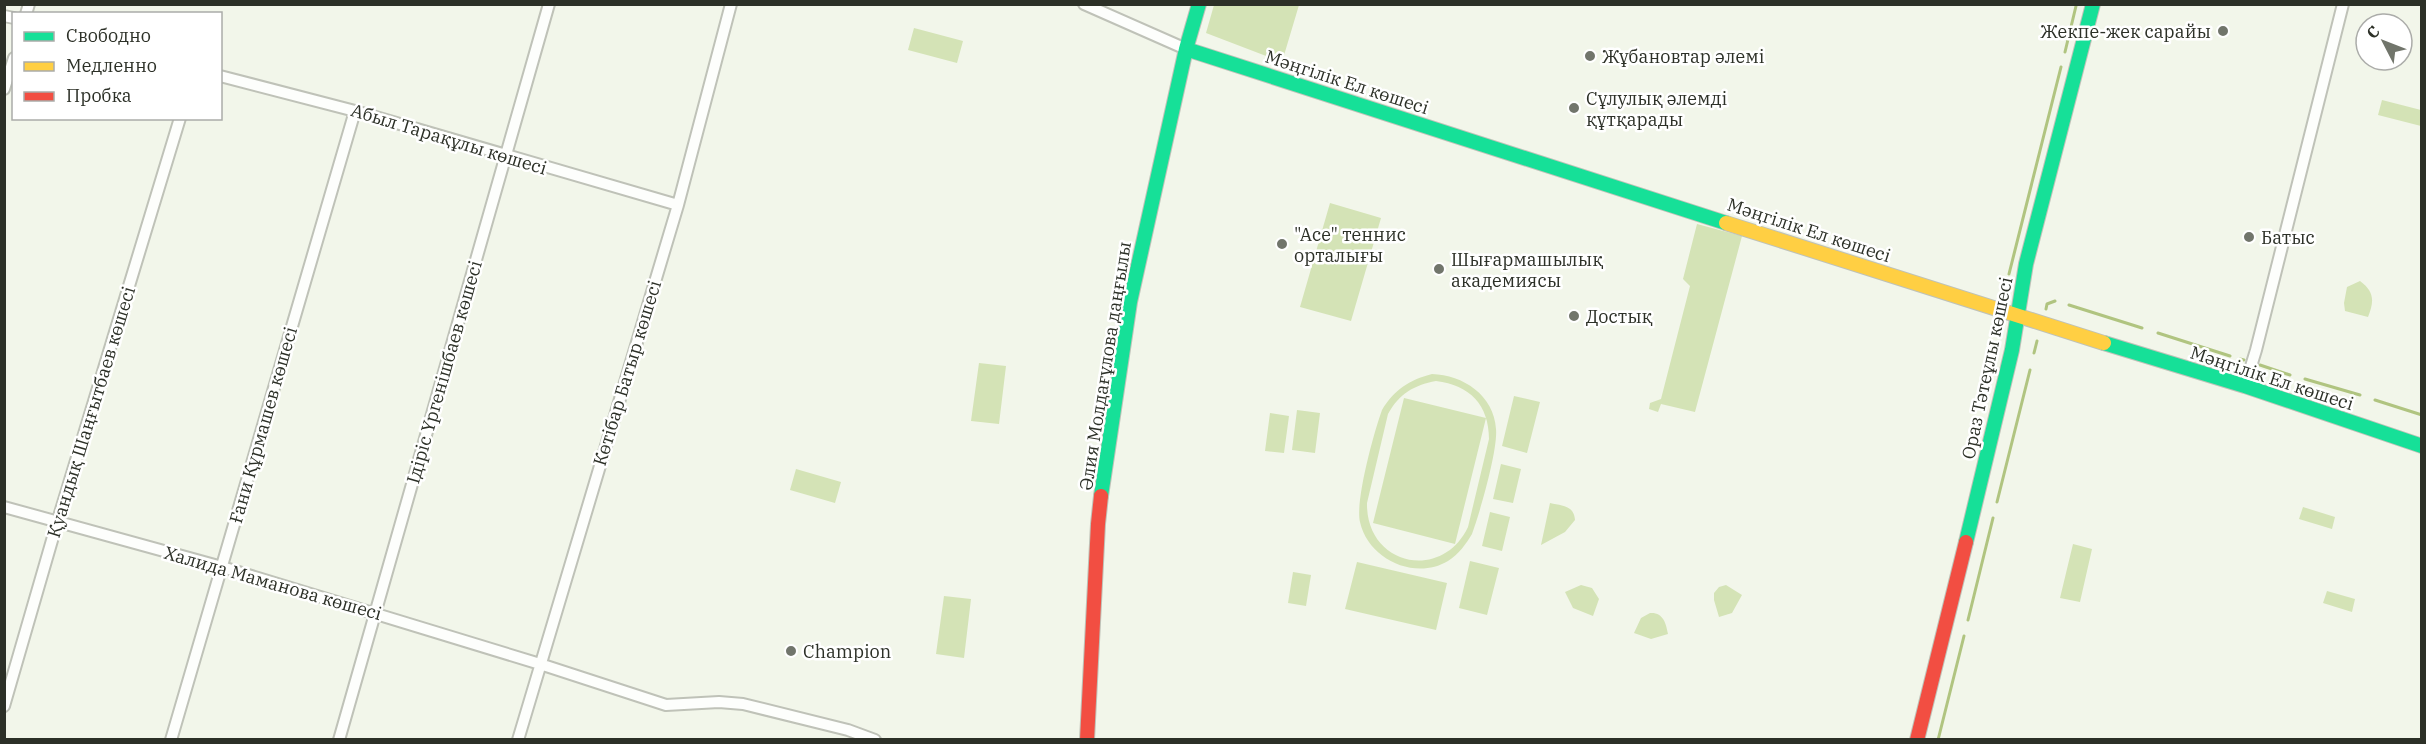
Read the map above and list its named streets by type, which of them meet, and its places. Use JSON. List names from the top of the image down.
{
  "streets": {
    "street": [
      "Мәңгілік Ел көшесі",
      "Абыл Тарақұлы көшесі",
      "Әлия Молдағұлова даңғылы",
      "Ораз Тәтеұлы көшесі",
      "Ідіріс Үргенішбаев көшесі",
      "Көтібар Батыр көшесі",
      "Қуандық Шаңғытбаев көшесі",
      "Ғани Құрмашев көшесі",
      "Халида Маманова көшесі"
    ]
  },
  "crossings": [
    ["Мәңгілік Ел көшесі", "Әлия Молдағұлова даңғылы"],
    ["Мәңгілік Ел көшесі", "Ораз Тәтеұлы көшесі"],
    ["Абыл Тарақұлы көшесі", "Ідіріс Үргенішбаев көшесі"],
    ["Абыл Тарақұлы көшесі", "Көтібар Батыр көшесі"],
    ["Абыл Тарақұлы көшесі", "Ғани Құрмашев көшесі"],
    ["Ідіріс Үргенішбаев көшесі", "Халида Маманова көшесі"],
    ["Көтібар Батыр көшесі", "Халида Маманова көшесі"],
    ["Қуандық Шаңғытбаев көшесі", "Халида Маманова көшесі"],
    ["Ғани Құрмашев көшесі", "Халида Маманова көшесі"]
  ],
  "places": [
    "Жекпе-жек сарайы",
    "Жұбановтар әлемі",
    "Сұлулық әлемді құтқарады",
    "Батыс",
    "\"Ace\" теннис орталығы",
    "Шығармашылық академиясы",
    "Достық",
    "Champion"
  ],
  "legend": ["Свободно", "Медленно", "Пробка"],
  "north": "top left"
}
